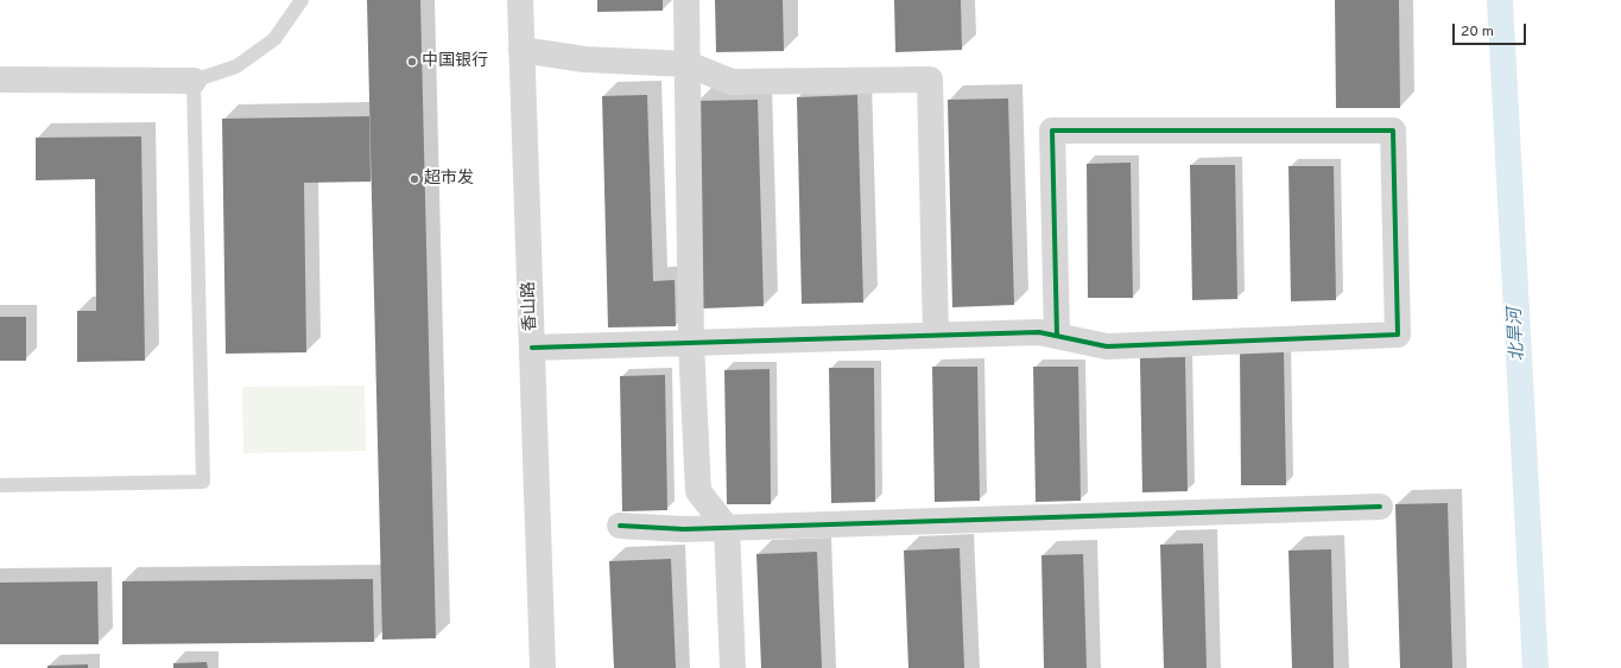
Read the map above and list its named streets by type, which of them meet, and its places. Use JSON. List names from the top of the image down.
{
  "streets": {
    "street": ["香山路"]
  },
  "water": ["北旱河"],
  "places": ["中国银行", "超市发"],
  "scale_bar": "20 m"
}
